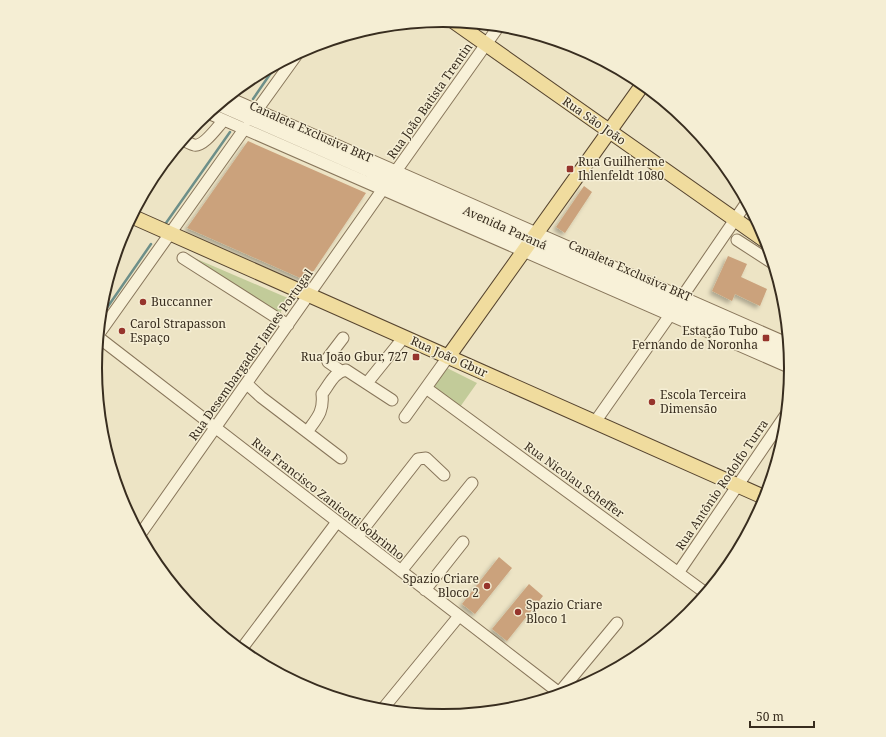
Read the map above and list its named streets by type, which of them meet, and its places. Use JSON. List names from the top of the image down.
{
  "streets": {
    "main road": ["Rua São João", "Rua João Gbur"],
    "street": [
      "Rua João Batista Trentin",
      "Canaleta Exclusiva BRT",
      "Avenida Paraná",
      "Rua Desembargador James Portugal",
      "Rua Nicolau Scheffer",
      "Rua Antônio Rodolfo Turra",
      "Rua Francisco Zanicotti Sobrinho"
    ]
  },
  "crossings": [
    ["Rua João Batista Trentin", "Rua São João"],
    ["Rua João Batista Trentin", "Avenida Paraná"],
    ["Canaleta Exclusiva BRT", "Avenida Paraná"],
    ["Avenida Paraná", "Rua Desembargador James Portugal"],
    ["Rua Desembargador James Portugal", "Rua João Gbur"],
    ["Rua Desembargador James Portugal", "Rua Francisco Zanicotti Sobrinho"],
    ["Rua João Gbur", "Rua Antônio Rodolfo Turra"],
    ["Rua Nicolau Scheffer", "Rua Antônio Rodolfo Turra"]
  ],
  "places": {
    "transit": ["Rua Guilherme Ihlenfeldt 1080", "Estação Tubo Fernando de Noronha", "Rua João Gbur, 727"],
    "other": [
      "Buccanner",
      "Carol Strapasson Espaço",
      "Escola Terceira Dimensão",
      "Spazio Criare Bloco 2",
      "Spazio Criare Bloco 1"
    ]
  },
  "scale_bar": "50 m"
}
